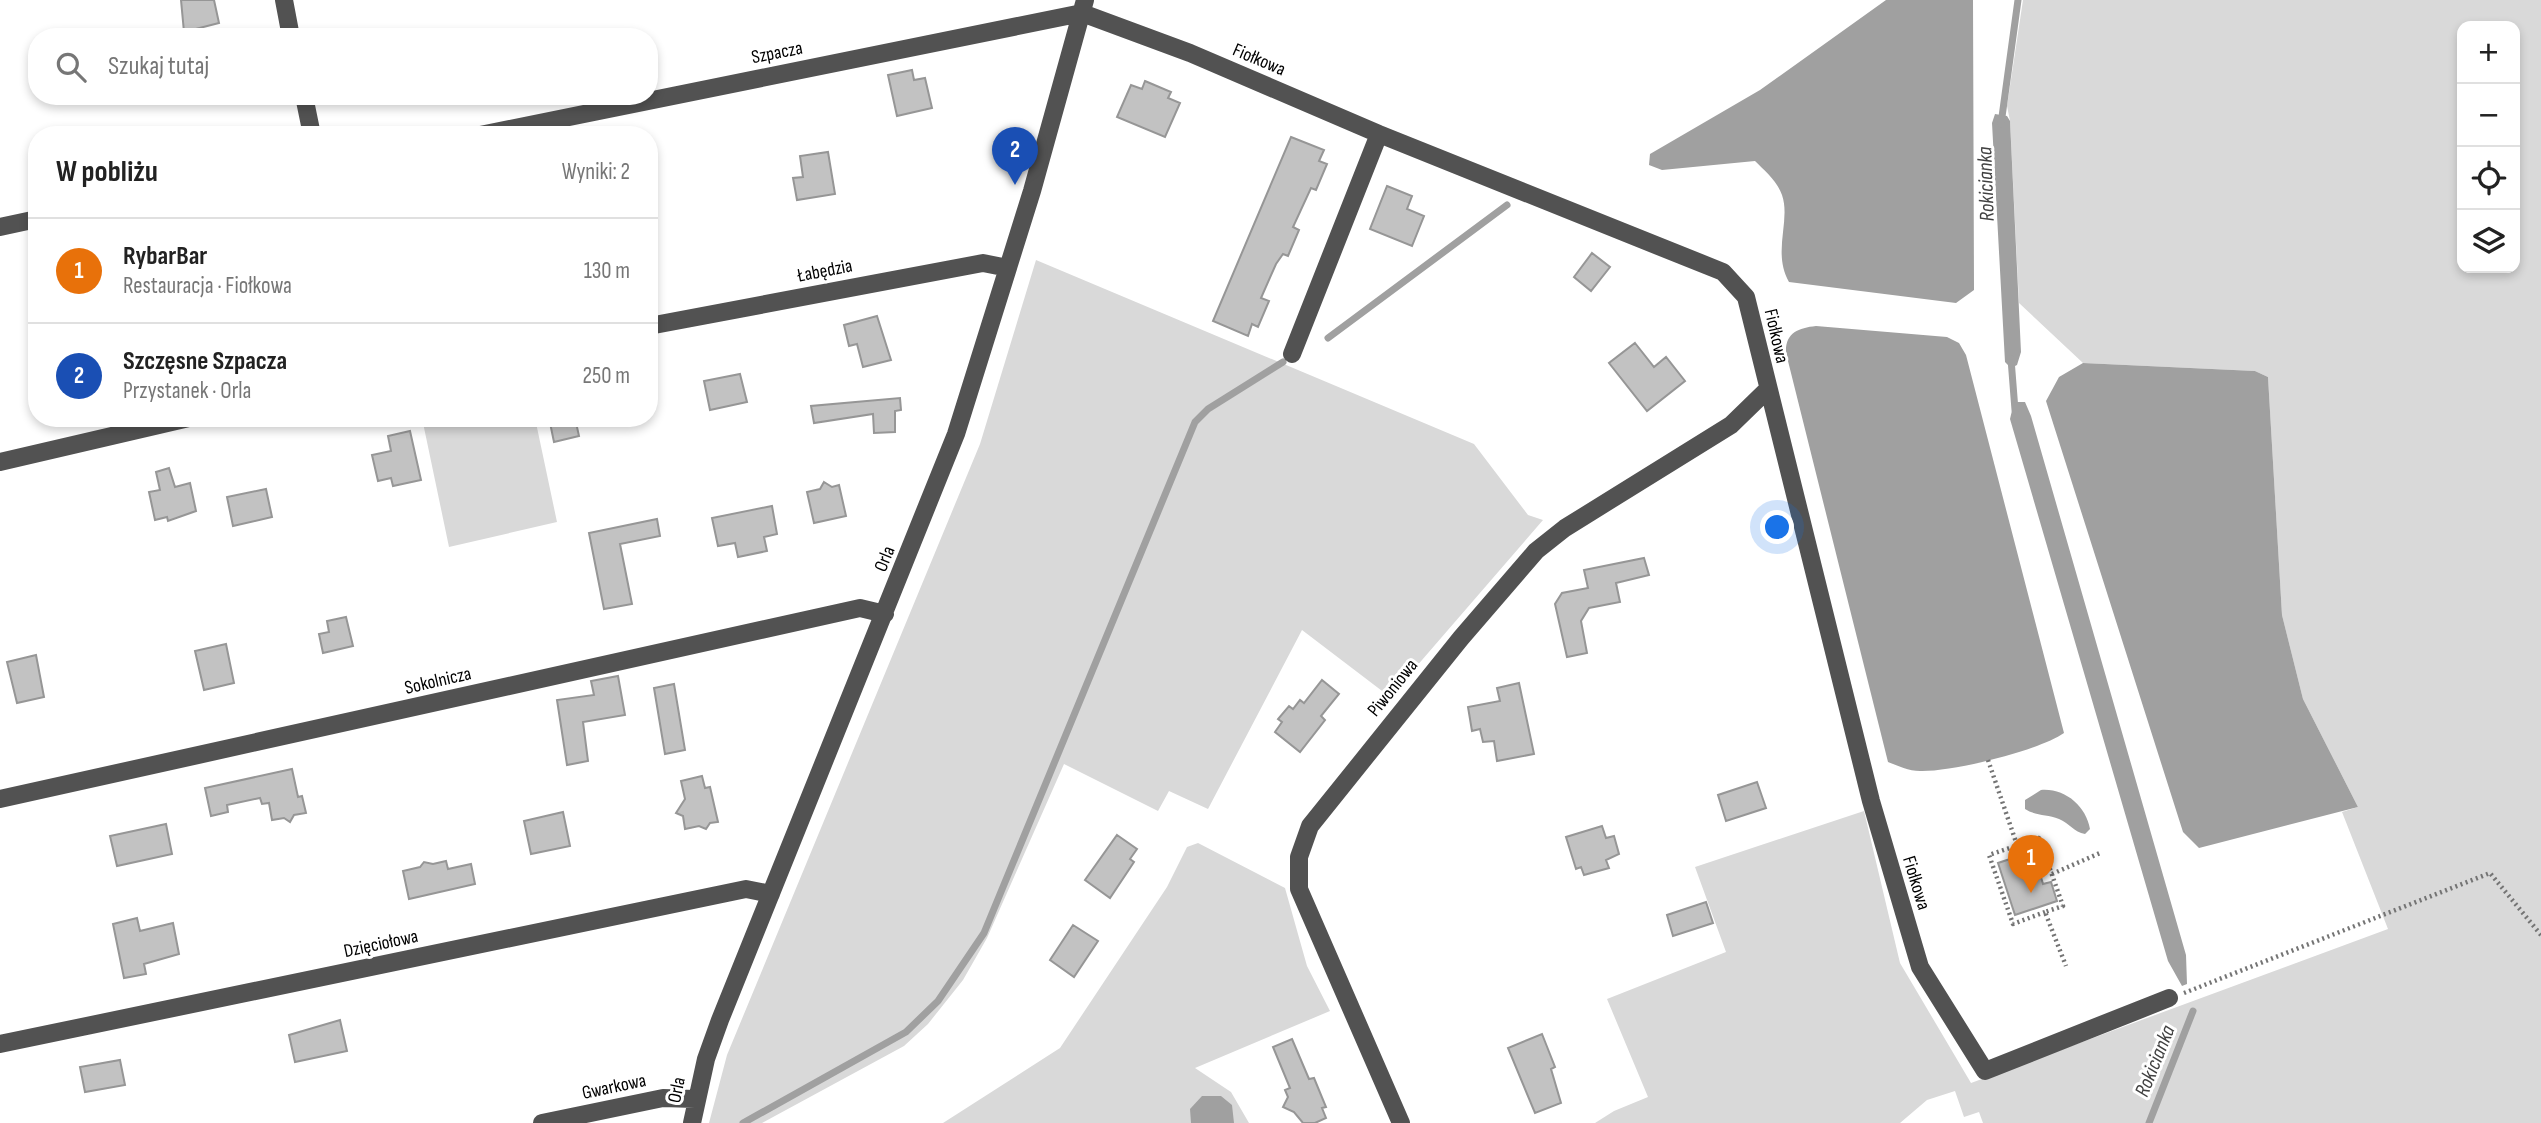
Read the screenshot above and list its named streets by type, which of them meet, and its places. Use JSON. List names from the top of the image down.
{
  "streets": {
    "street": [
      "Szpacza",
      "Fiołkowa",
      "Łabędzia",
      "Orla",
      "Sokolnicza",
      "Piwoniowa",
      "Dzięciołowa",
      "Gwarkowa"
    ]
  },
  "crossings": [
    ["Szpacza", "Fiołkowa"],
    ["Szpacza", "Orla"],
    ["Fiołkowa", "Orla"],
    ["Fiołkowa", "Piwoniowa"],
    ["Łabędzia", "Orla"],
    ["Orla", "Sokolnicza"],
    ["Orla", "Dzięciołowa"],
    ["Orla", "Gwarkowa"]
  ],
  "water": ["Rokicianka"],
  "page": {
    "map_buttons": ["+", "−"],
    "search": "Szukaj tutaj",
    "heading": ["W pobliżu", "Wyniki: 2"],
    "pins": ["2", "1"],
    "list": [
      {
        "mark": "1",
        "name": "RybarBar",
        "note": "Restauracja · Fiołkowa",
        "value": "130 m"
      },
      {
        "mark": "2",
        "name": "Szczęsne Szpacza",
        "note": "Przystanek · Orla",
        "value": "250 m"
      }
    ]
  }
}
